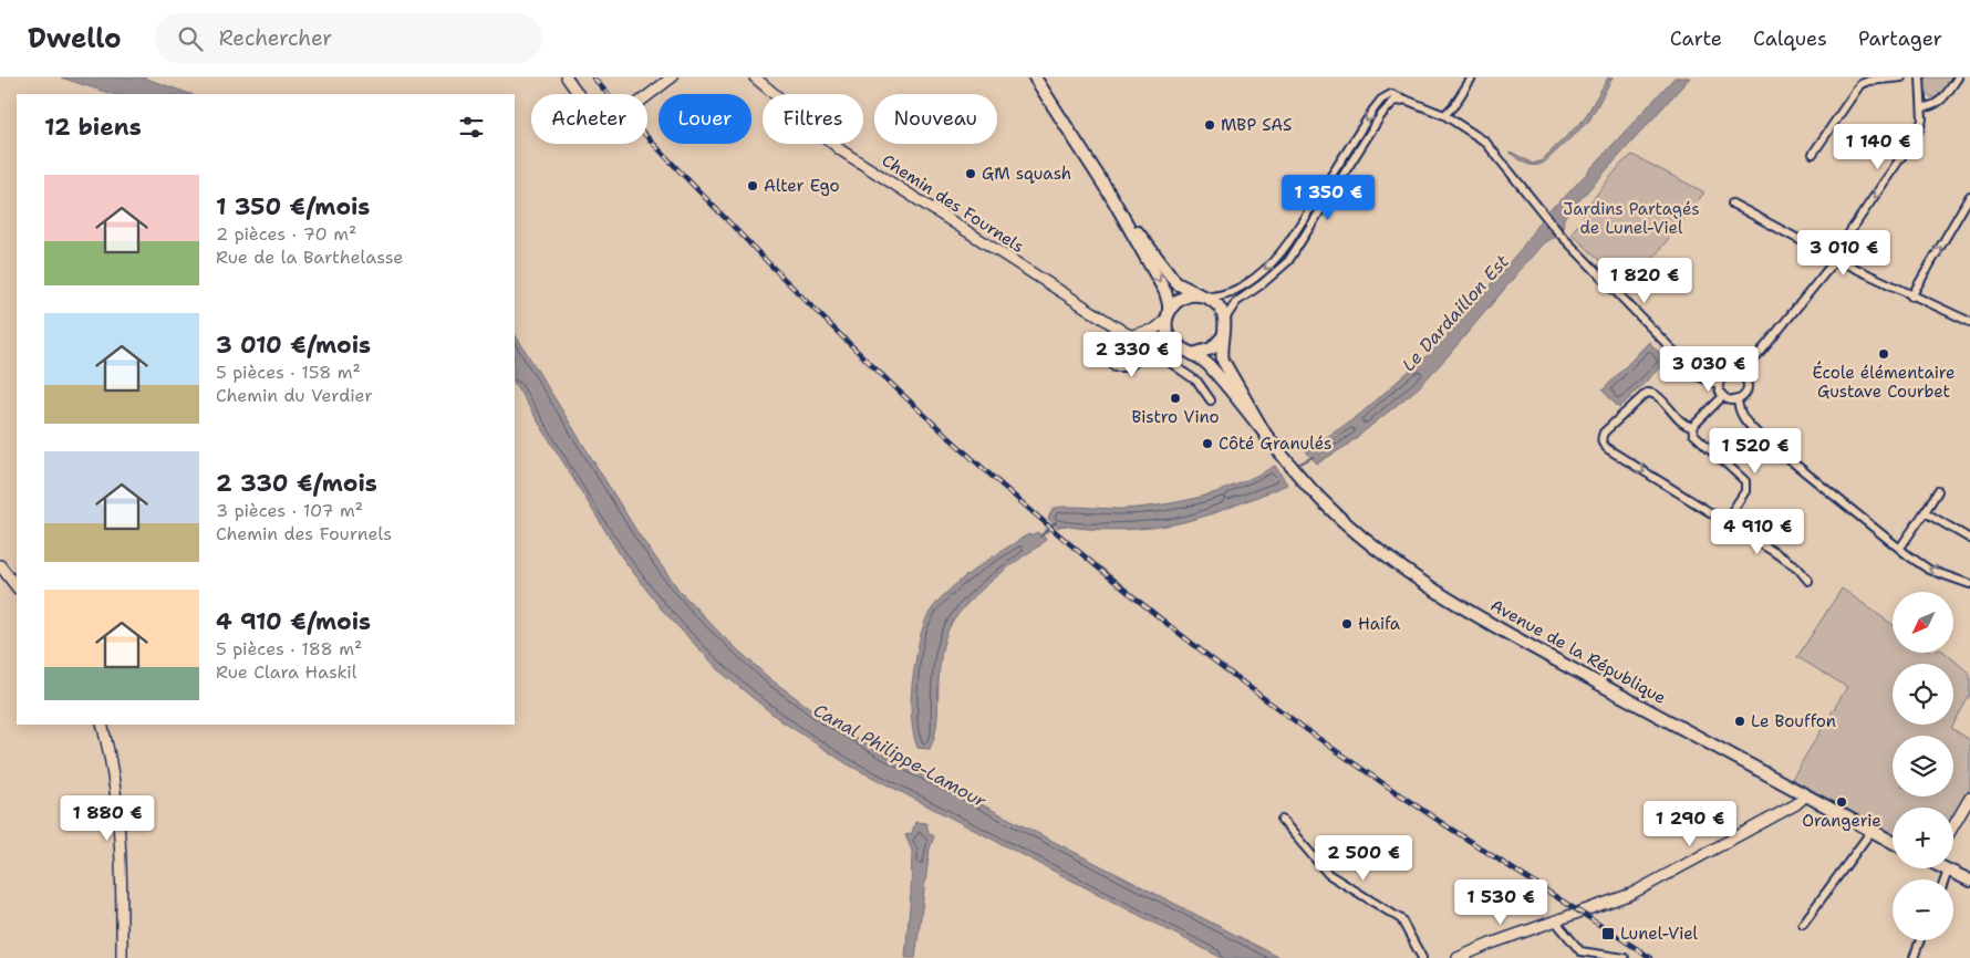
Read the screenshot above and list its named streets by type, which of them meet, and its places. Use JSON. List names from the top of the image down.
{
  "streets": {
    "main road": ["Avenue de la République"],
    "street": ["Chemin des Fournels"]
  },
  "water": ["Le Dardaillon Est", "Canal Philippe-Lamour"],
  "parks": ["Jardins Partagés de Lunel-Viel"],
  "places": {
    "other": [
      "MBP SAS",
      "GM squash",
      "Alter Ego",
      "École élémentaire Gustave Courbet",
      "Bistro Vino",
      "Côté Granulés",
      "Haifa",
      "Le Bouffon",
      "Orangerie"
    ],
    "transit": ["Lunel-Viel"]
  },
  "north": "bottom left",
  "page": {
    "header": "Dwello",
    "search": "Rechercher",
    "nav": ["Carte", "Calques", "Partager"],
    "chip": [
      "Acheter",
      "Louer",
      "Filtres",
      "Nouveau"
    ],
    "heading": "12 biens",
    "price": [
      "1 140 €",
      "1 350 €",
      "3 010 €",
      "1 820 €",
      "2 330 €",
      "3 030 €",
      "1 520 €",
      "4 910 €",
      "1 880 €",
      "1 290 €",
      "2 500 €",
      "1 530 €"
    ],
    "list": [
      {
        "name": "1 350 €/mois",
        "note": "2 pièces · 70 m² · Rue de la Barthelasse"
      },
      {
        "name": "3 010 €/mois",
        "note": "5 pièces · 158 m² · Chemin du Verdier"
      },
      {
        "name": "2 330 €/mois",
        "note": "3 pièces · 107 m² · Chemin des Fournels"
      },
      {
        "name": "4 910 €/mois",
        "note": "5 pièces · 188 m² · Rue Clara Haskil"
      }
    ],
    "map_buttons": ["+", "−"]
  }
}
